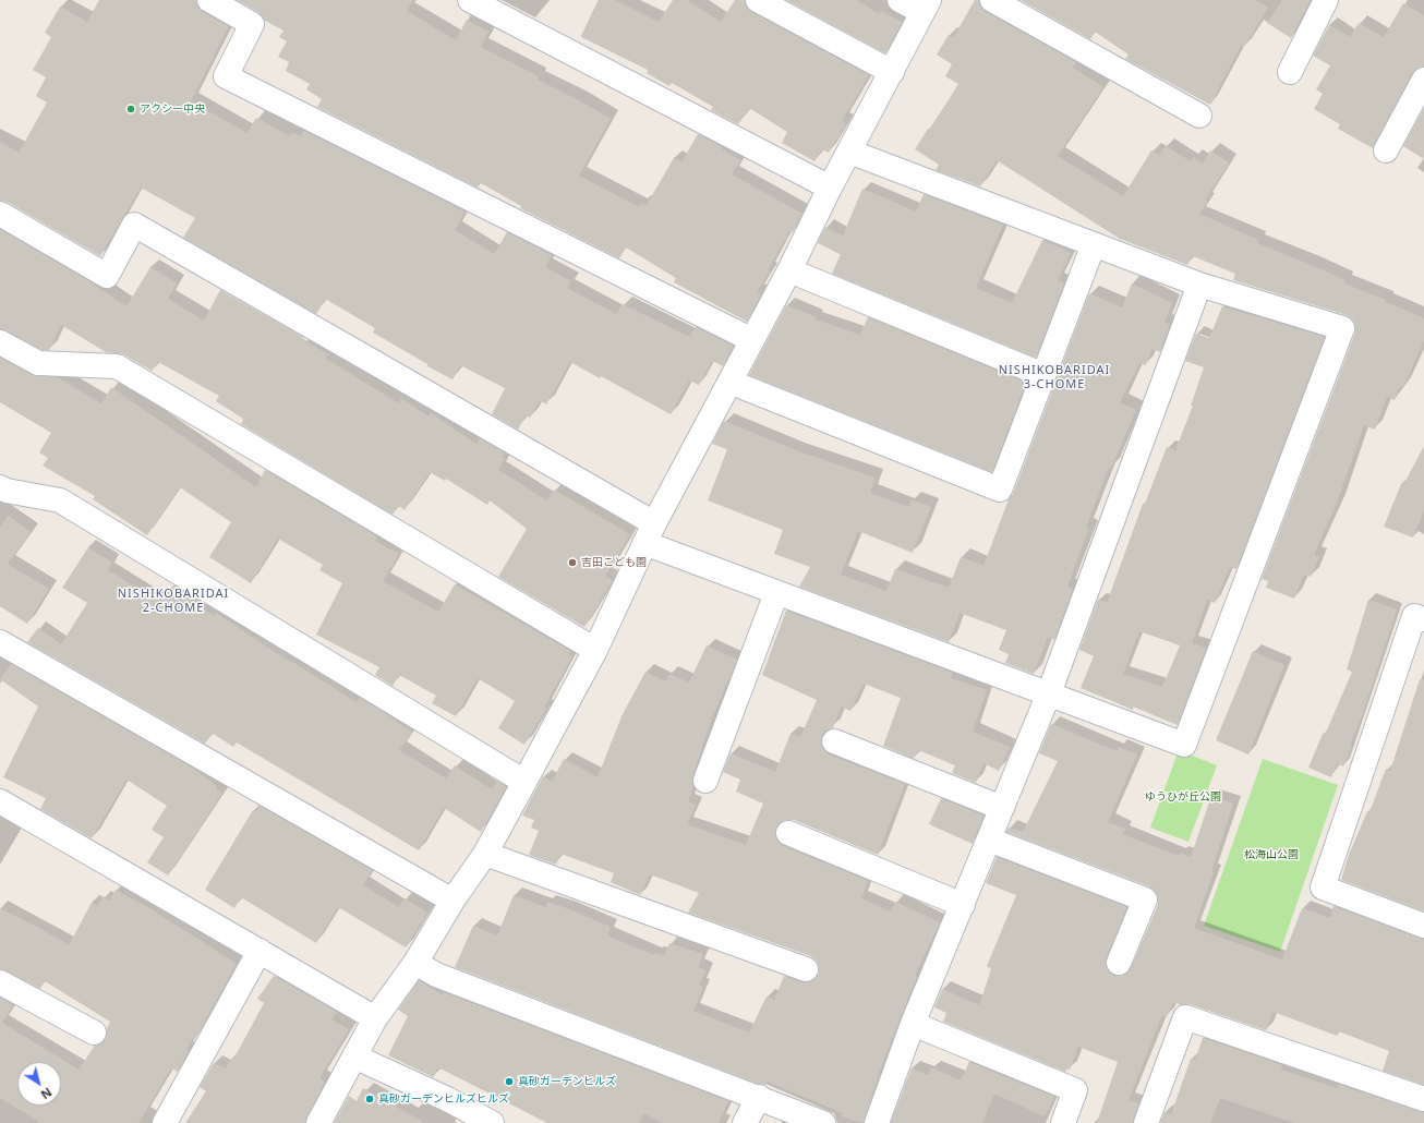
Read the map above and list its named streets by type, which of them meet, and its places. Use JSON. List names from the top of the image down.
{
  "districts": ["NISHIKOBARIDAI 3-CHOME", "NISHIKOBARIDAI 2-CHOME"],
  "parks": ["ゆうひが丘公園", "松海山公園"],
  "places": [
    "アクシー中央",
    "吉田こども園",
    "真砂ガーデンヒルズ",
    "真砂ガーデンヒルズヒルズ"
  ],
  "north": "bottom right"
}
